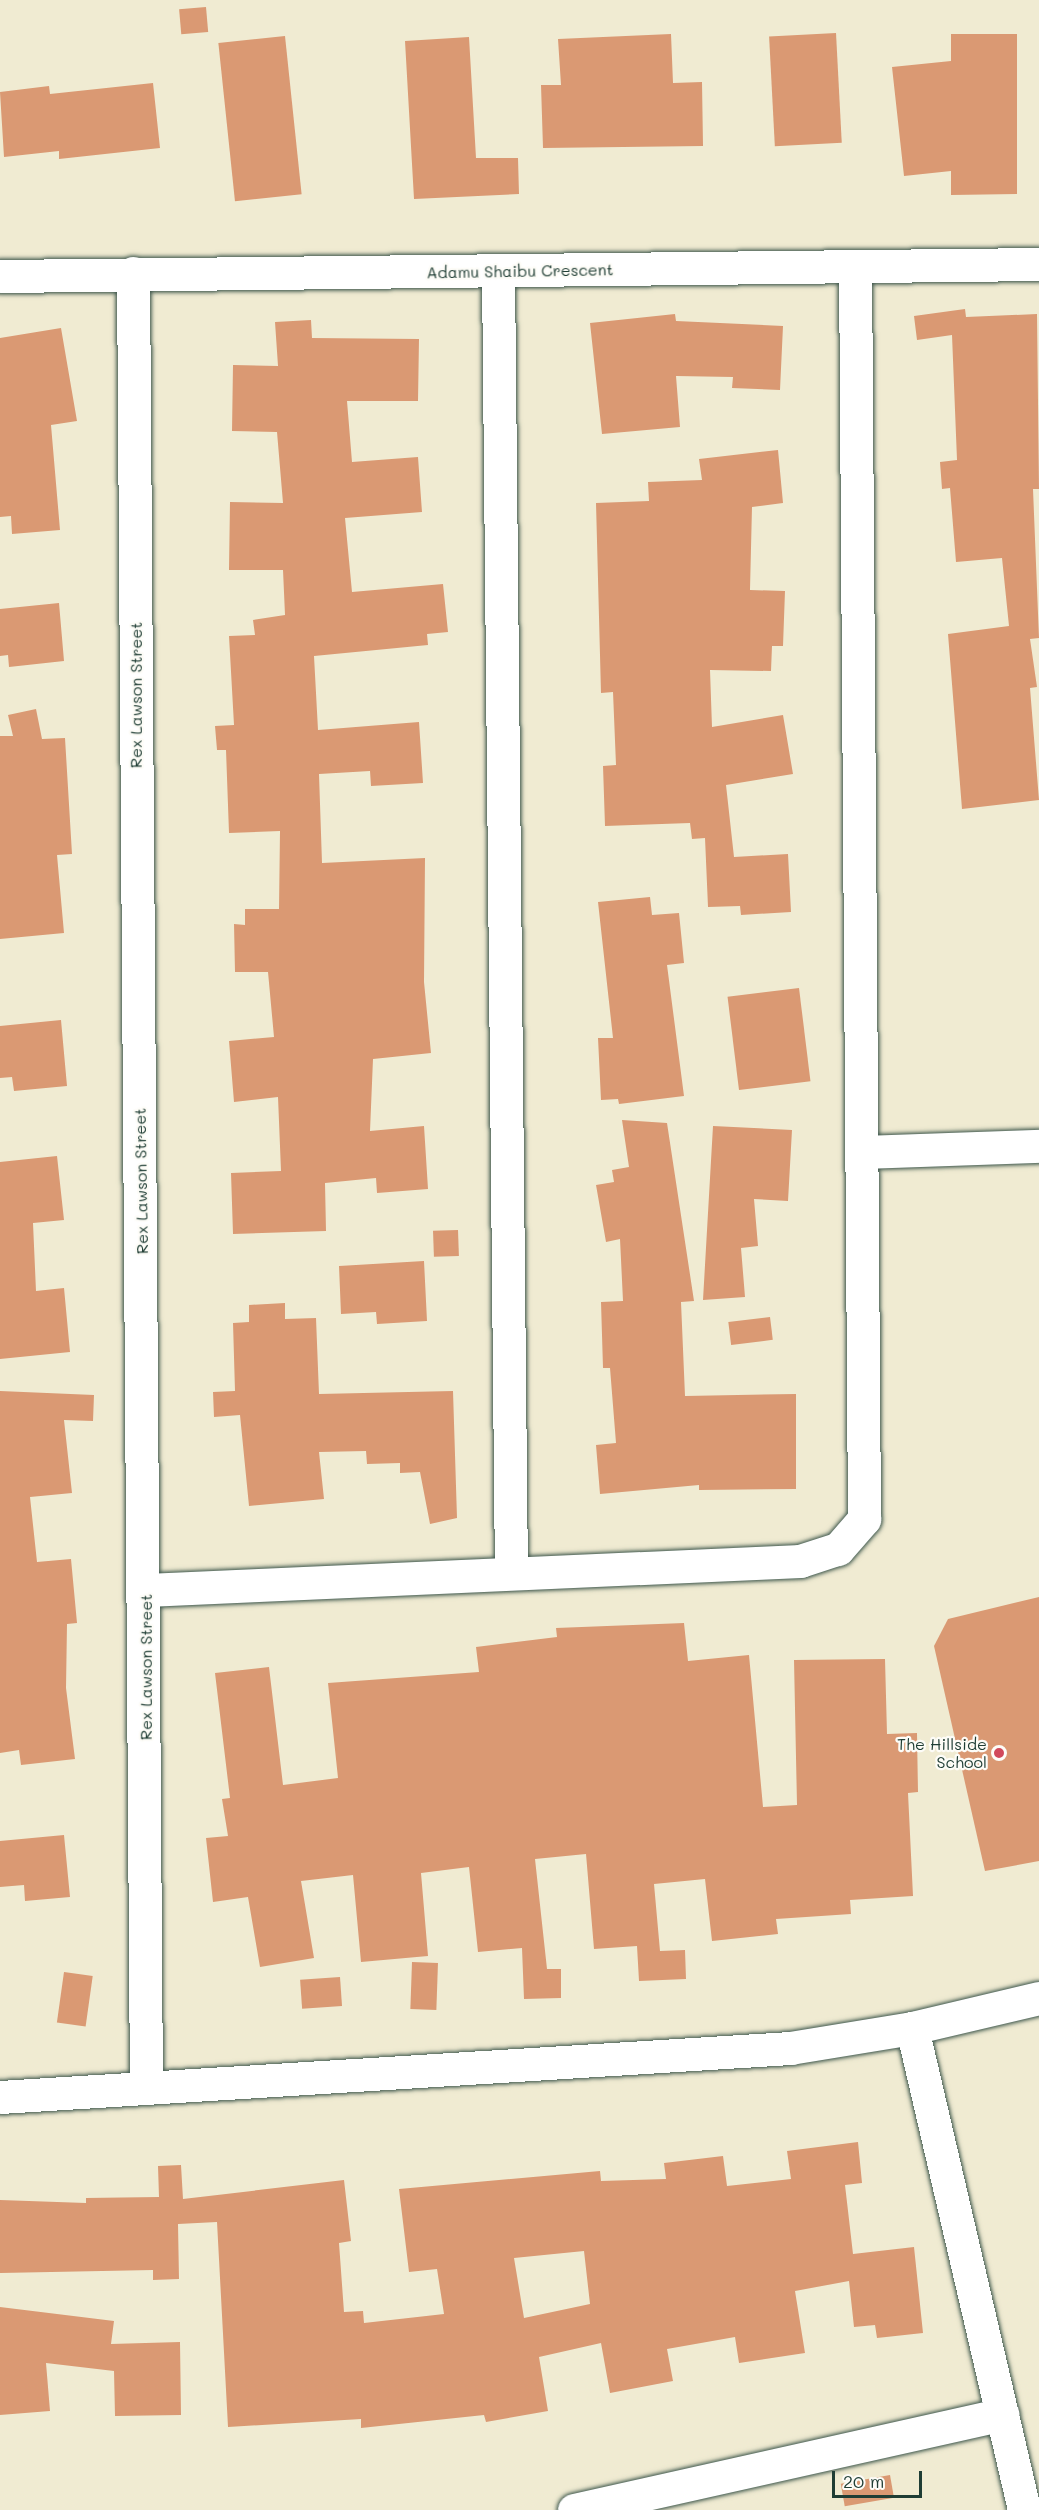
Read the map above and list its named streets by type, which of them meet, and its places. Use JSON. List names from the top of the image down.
{
  "streets": {
    "street": ["Adamu Shaibu Crescent", "Rex Lawson Street"]
  },
  "crossings": [
    ["Adamu Shaibu Crescent", "Rex Lawson Street"]
  ],
  "places": ["The Hillside School"],
  "scale_bar": "20 m"
}
